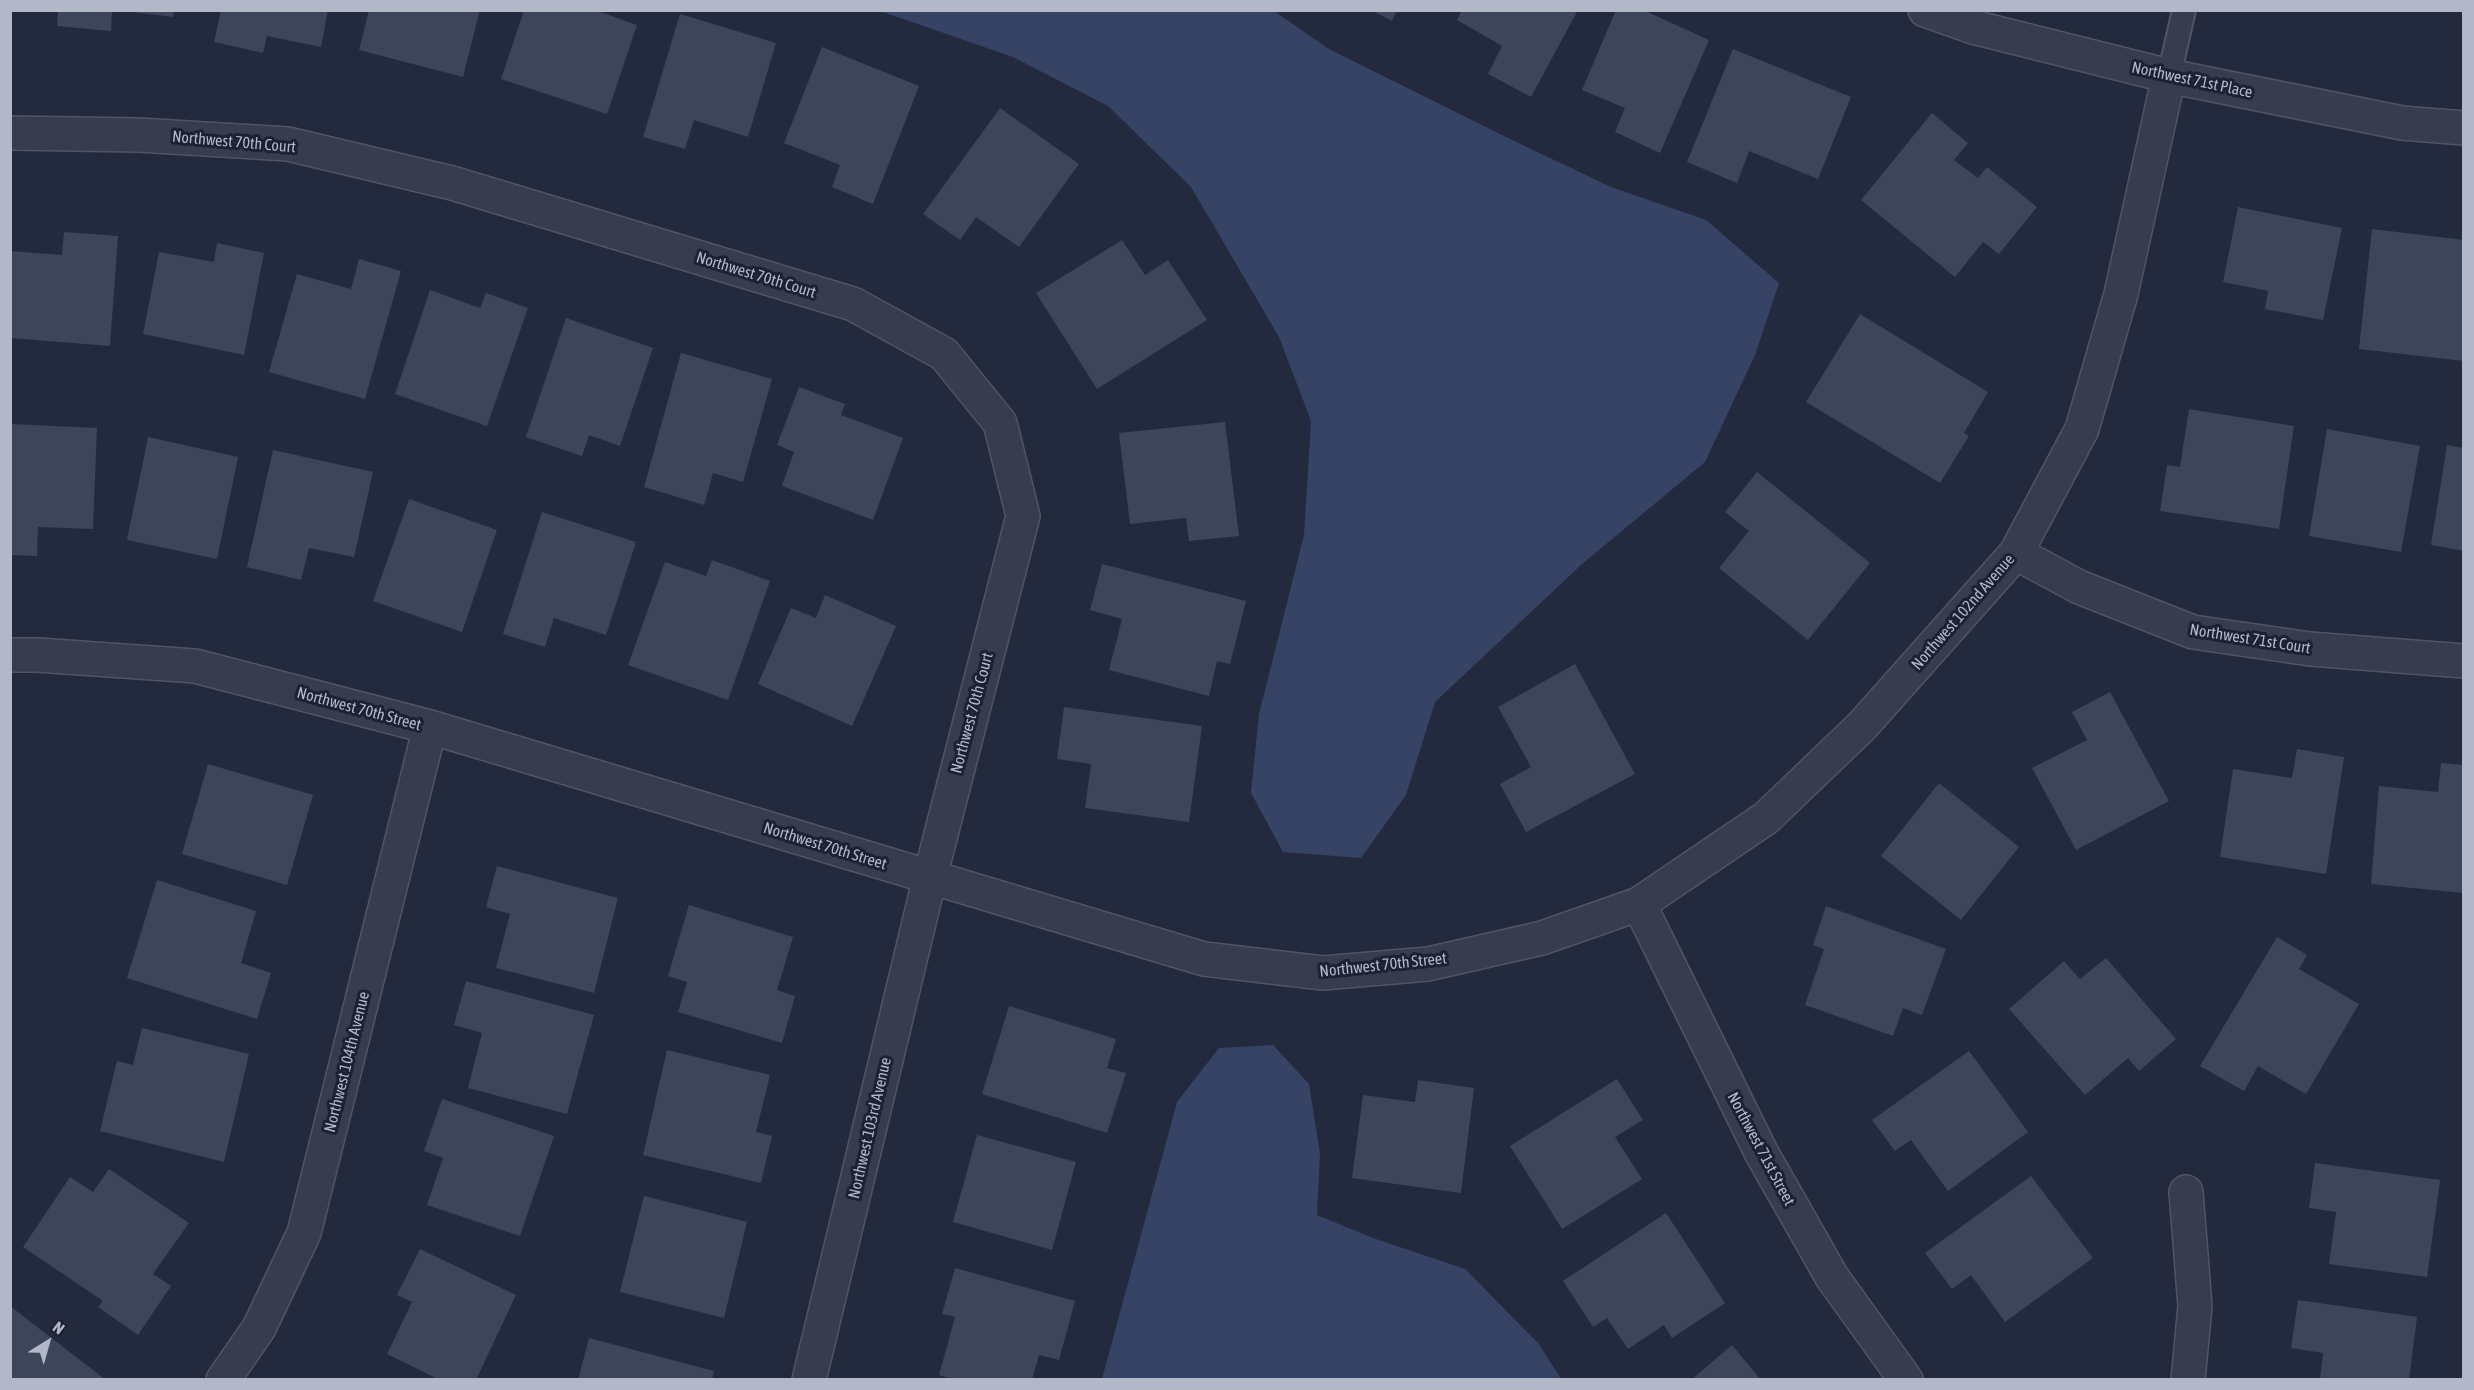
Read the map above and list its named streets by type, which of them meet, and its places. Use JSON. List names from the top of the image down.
{
  "streets": {
    "street": [
      "Northwest 71st Place",
      "Northwest 70th Court",
      "Northwest 102nd Avenue",
      "Northwest 71st Court",
      "Northwest 70th Street",
      "Northwest 104th Avenue",
      "Northwest 103rd Avenue",
      "Northwest 71st Street"
    ]
  },
  "crossings": [
    ["Northwest 71st Place", "Northwest 102nd Avenue"],
    ["Northwest 70th Court", "Northwest 70th Street"],
    ["Northwest 70th Court", "Northwest 103rd Avenue"],
    ["Northwest 102nd Avenue", "Northwest 71st Court"],
    ["Northwest 102nd Avenue", "Northwest 70th Street"],
    ["Northwest 102nd Avenue", "Northwest 71st Street"],
    ["Northwest 70th Street", "Northwest 104th Avenue"],
    ["Northwest 70th Street", "Northwest 103rd Avenue"],
    ["Northwest 70th Street", "Northwest 71st Street"]
  ],
  "north": "top right"
}
